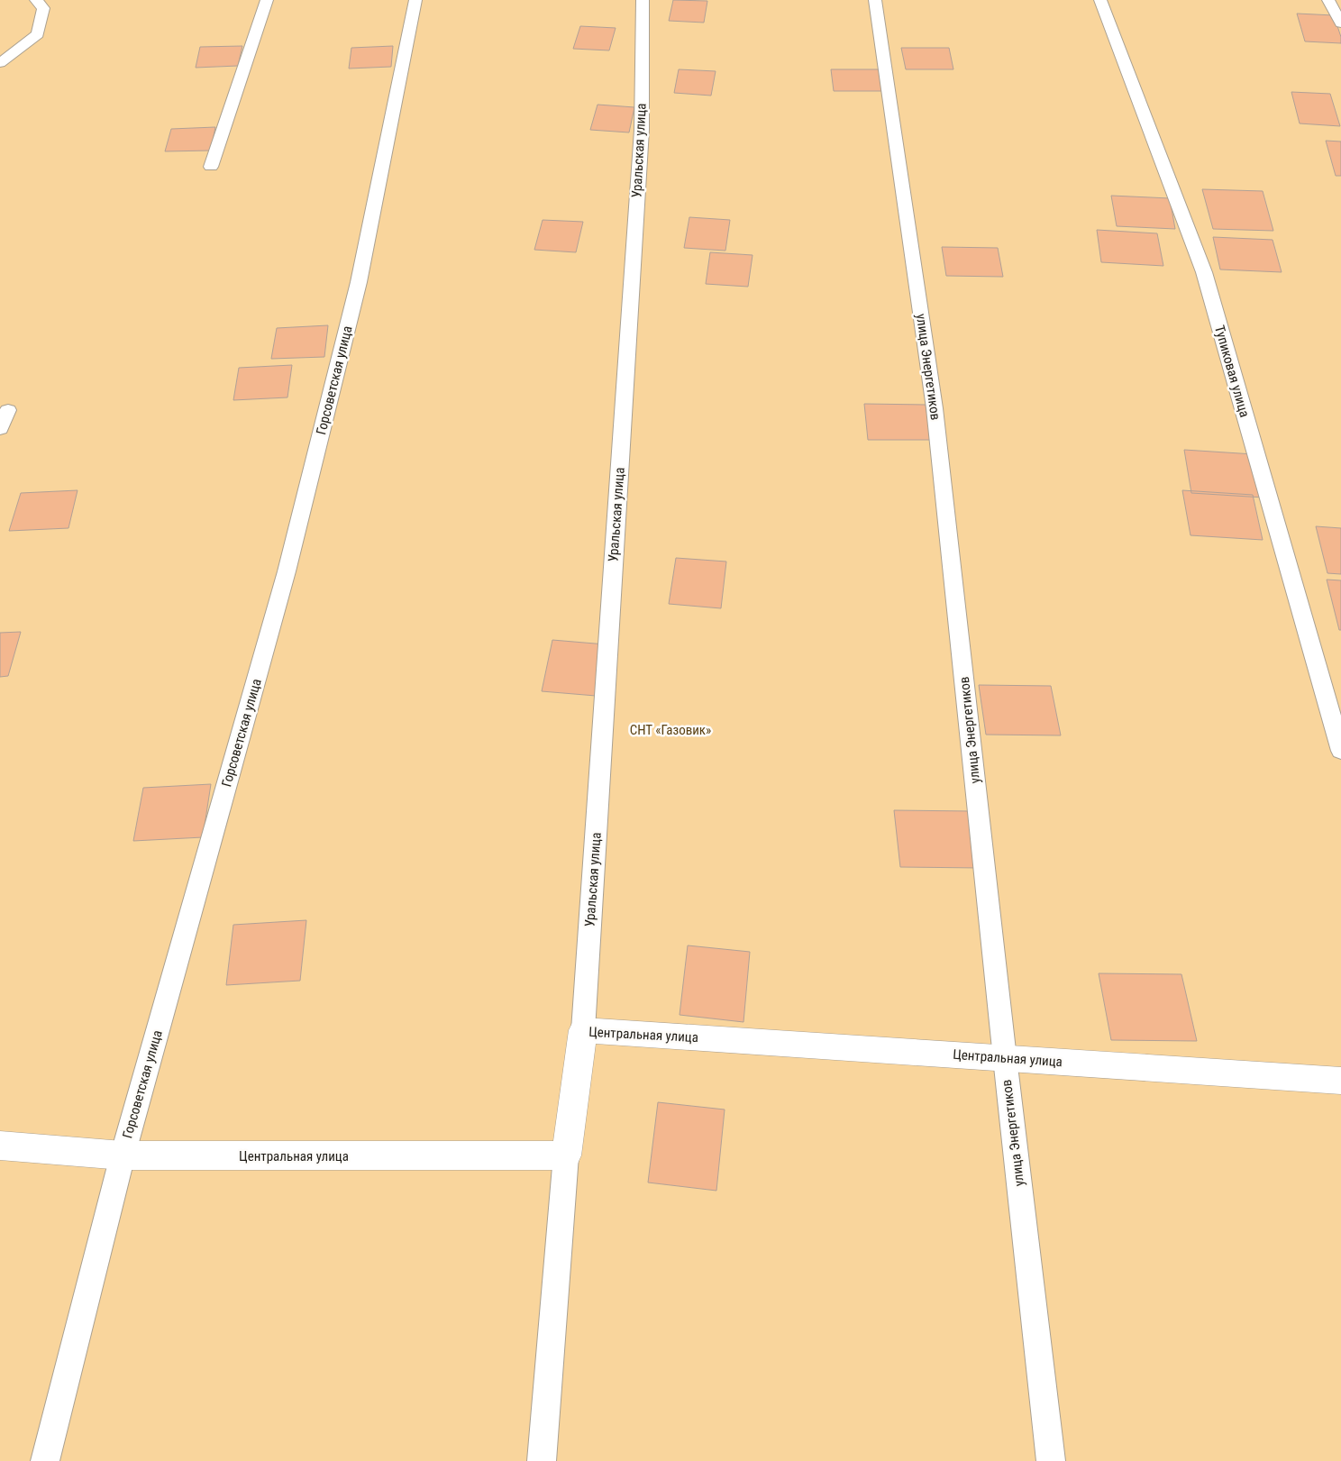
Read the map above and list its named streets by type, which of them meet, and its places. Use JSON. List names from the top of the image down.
{
  "streets": {
    "street": ["Центральная улица"],
    "lane": [
      "Уральская улица",
      "улица Энергетиков",
      "Тупиковая улица",
      "Горсоветская улица"
    ]
  },
  "crossings": [
    ["Уральская улица", "Центральная улица"],
    ["улица Энергетиков", "Центральная улица"],
    ["Горсоветская улица", "Центральная улица"]
  ],
  "parks": ["СНТ «Газовик»"]
}
